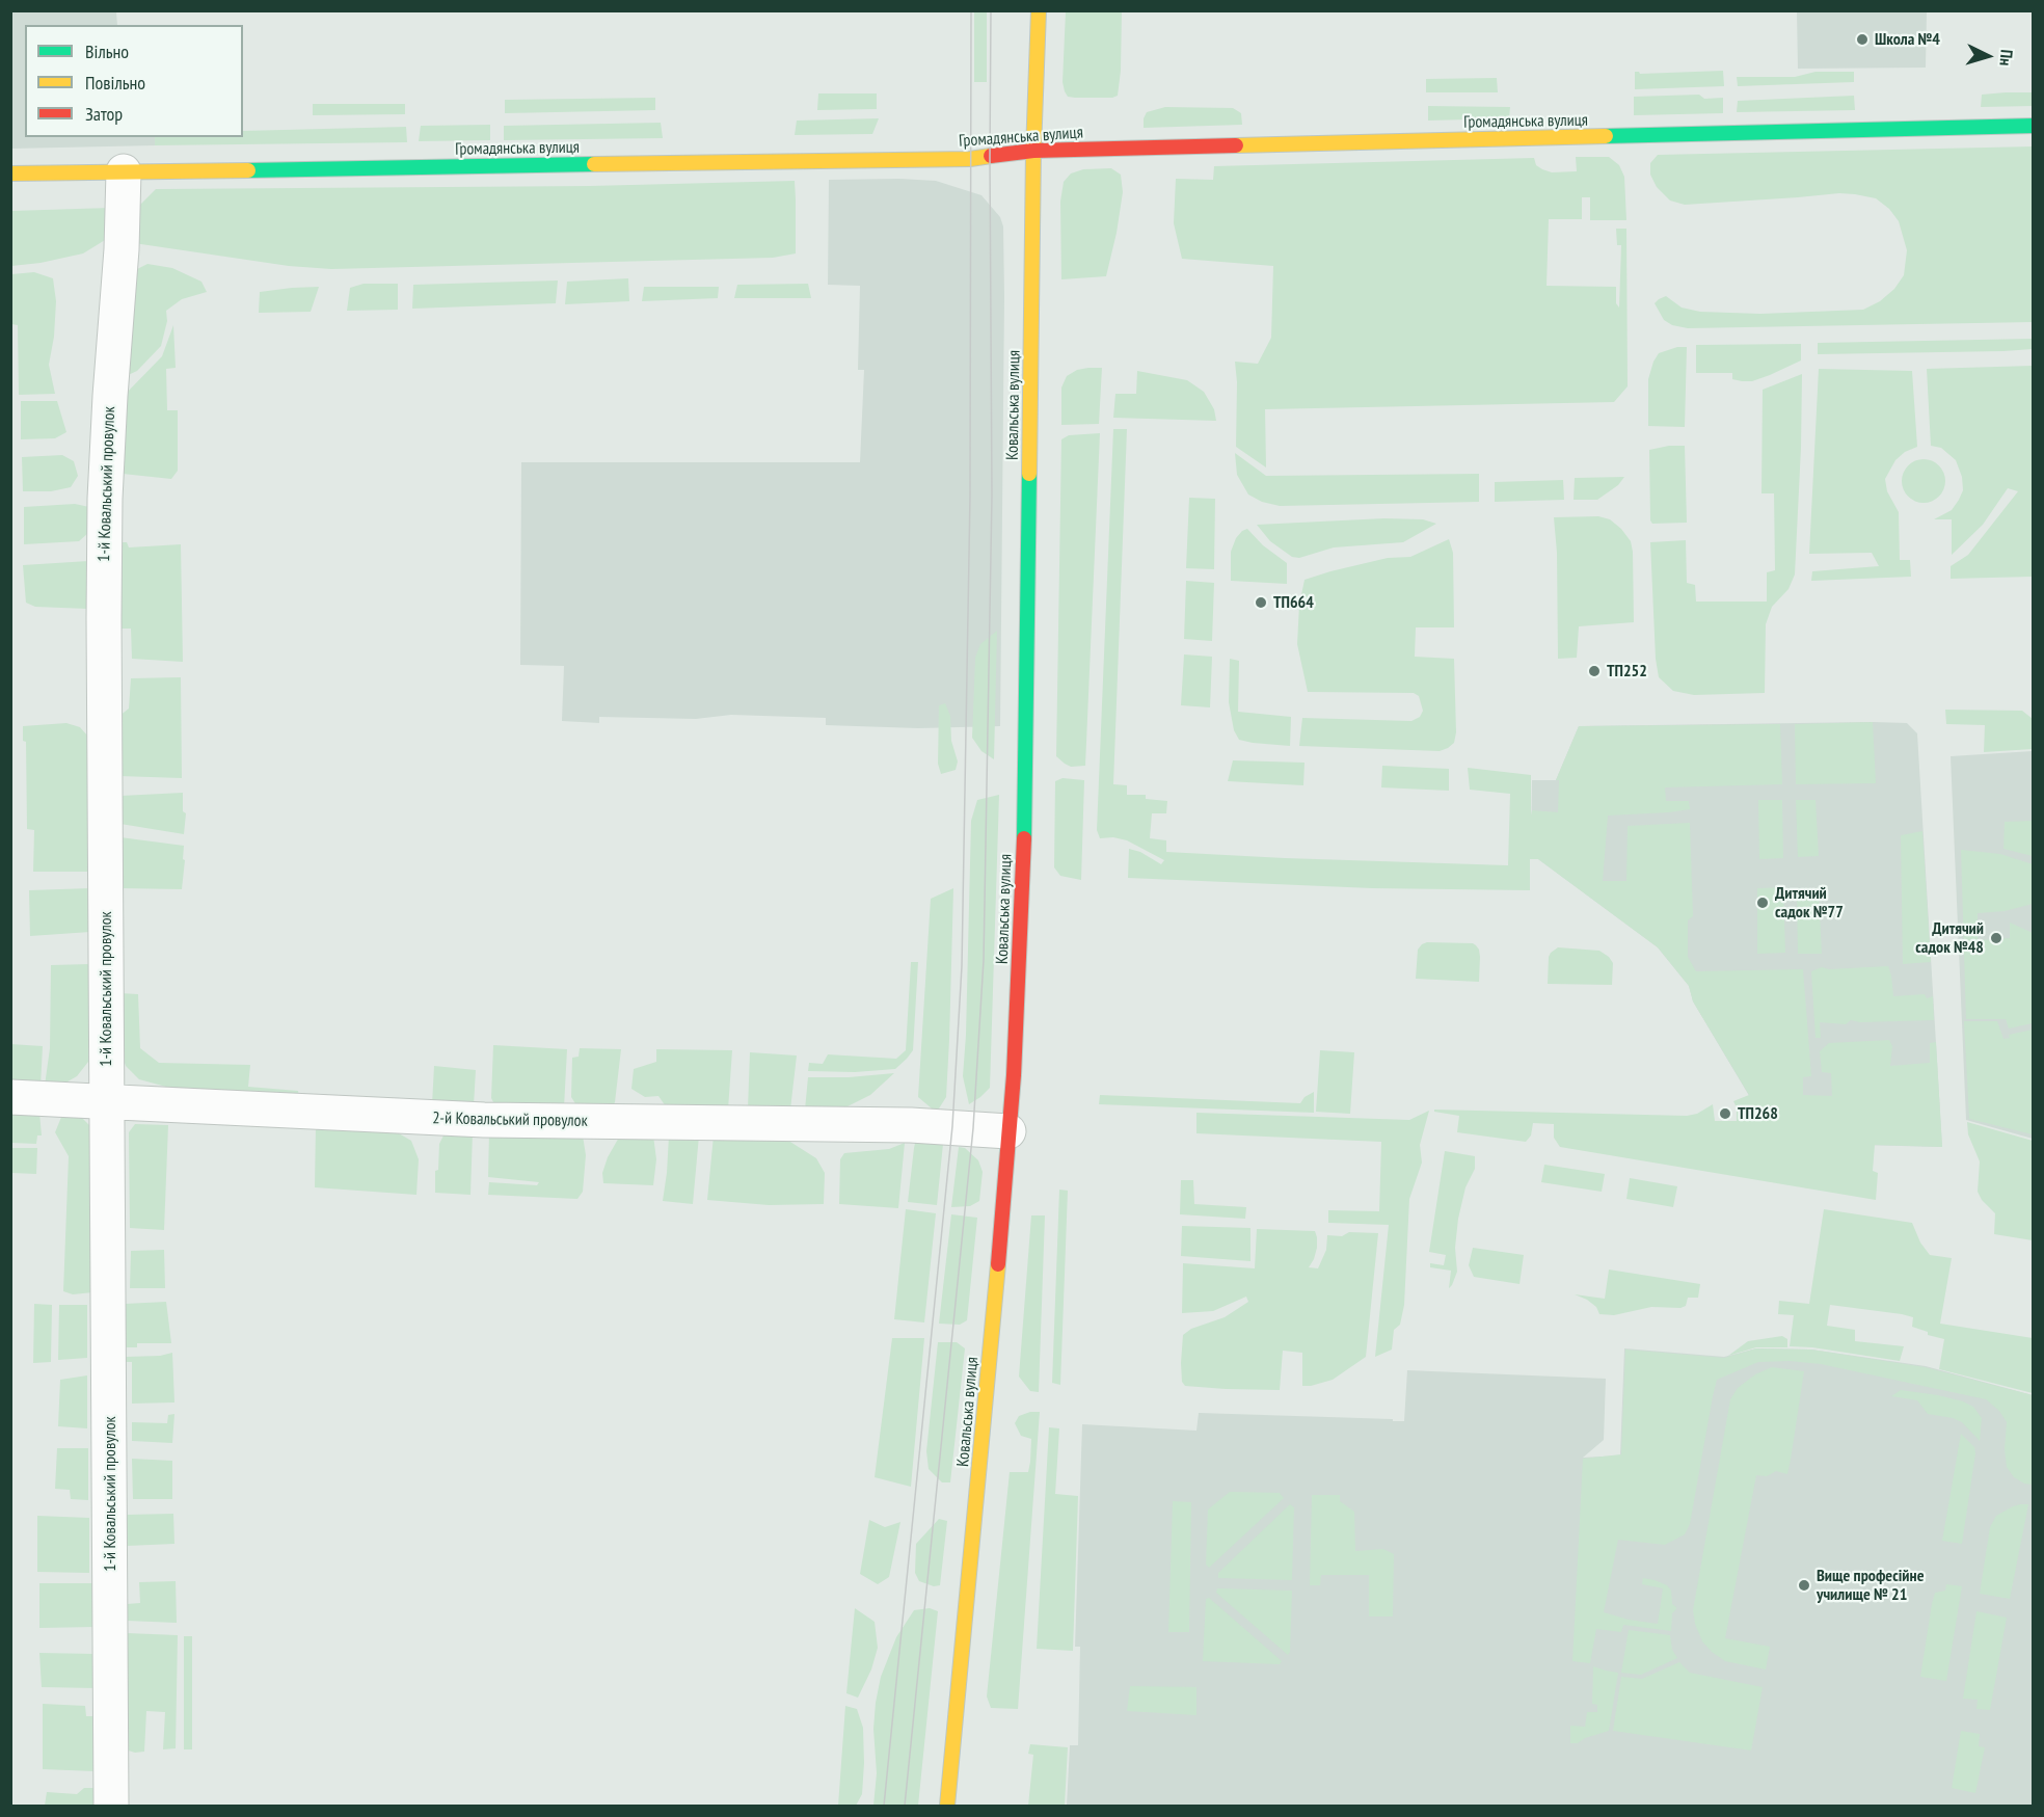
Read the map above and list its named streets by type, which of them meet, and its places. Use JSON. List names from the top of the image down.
{
  "streets": {
    "street": [
      "Громадянська вулиця",
      "Ковальська вулиця",
      "1-й Ковальський провулок",
      "2-й Ковальський провулок"
    ]
  },
  "crossings": [
    ["Громадянська вулиця", "Ковальська вулиця"],
    ["Громадянська вулиця", "1-й Ковальський провулок"],
    ["Ковальська вулиця", "2-й Ковальський провулок"],
    ["1-й Ковальський провулок", "2-й Ковальський провулок"]
  ],
  "places": [
    "Школа №4",
    "ТП664",
    "ТП252",
    "Дитячий садок №77",
    "Дитячий садок №48",
    "ТП268",
    "Вище професійне училище № 21"
  ],
  "legend": ["Вільно", "Повільно", "Затор"],
  "north": "right"
}
